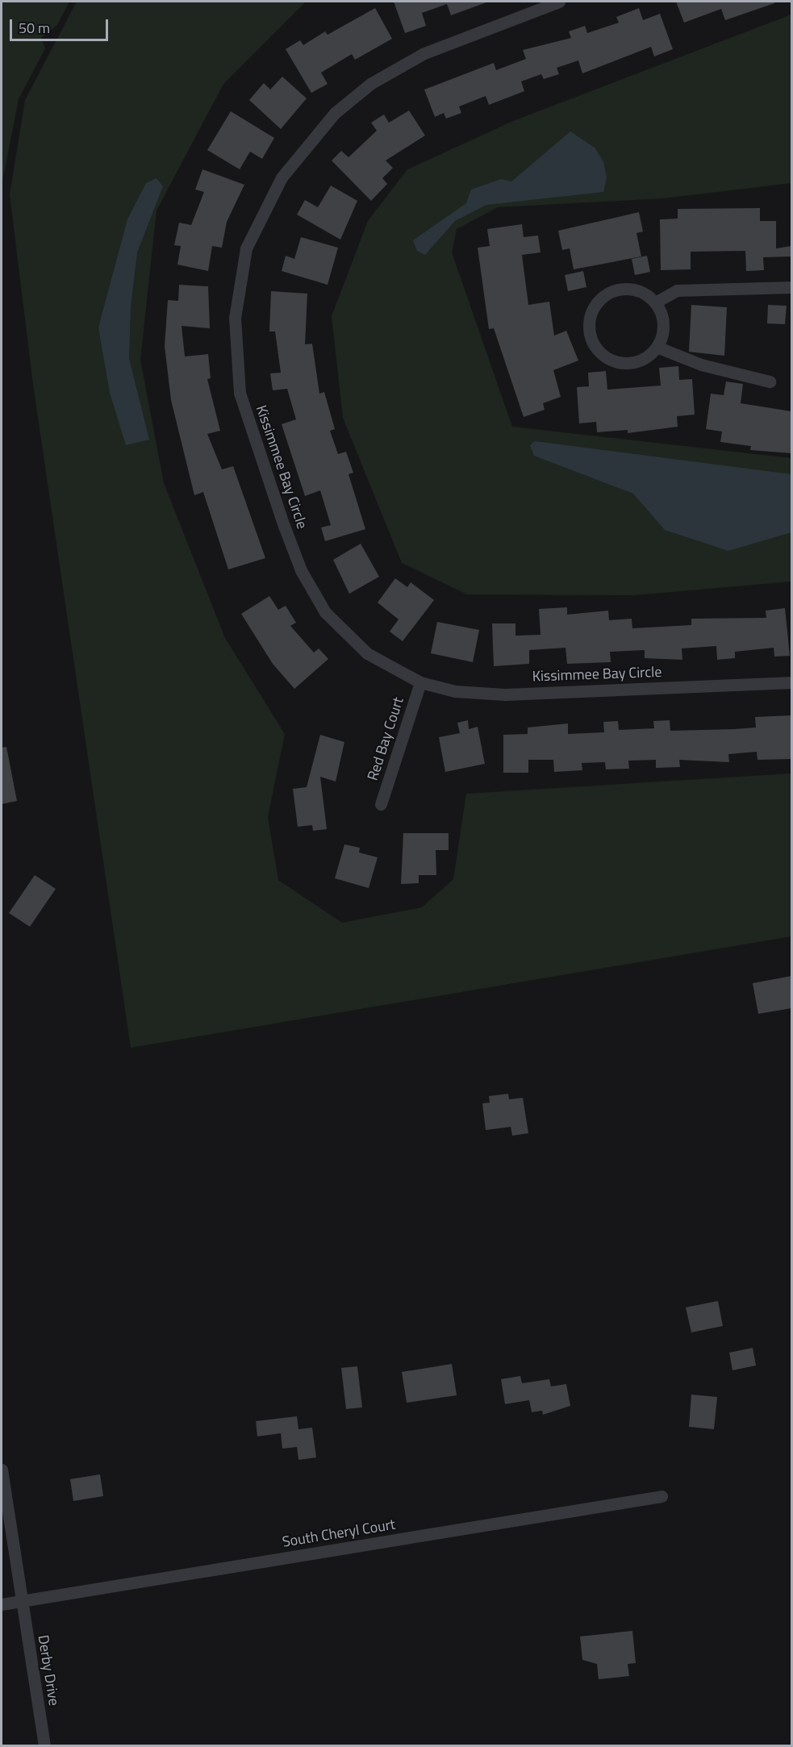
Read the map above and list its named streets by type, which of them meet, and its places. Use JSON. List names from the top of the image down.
{
  "streets": {
    "street": [
      "Kissimmee Bay Circle",
      "Red Bay Court",
      "South Cheryl Court",
      "Derby Drive"
    ]
  },
  "crossings": [
    ["Kissimmee Bay Circle", "Red Bay Court"],
    ["South Cheryl Court", "Derby Drive"]
  ],
  "scale_bar": "50 m"
}
